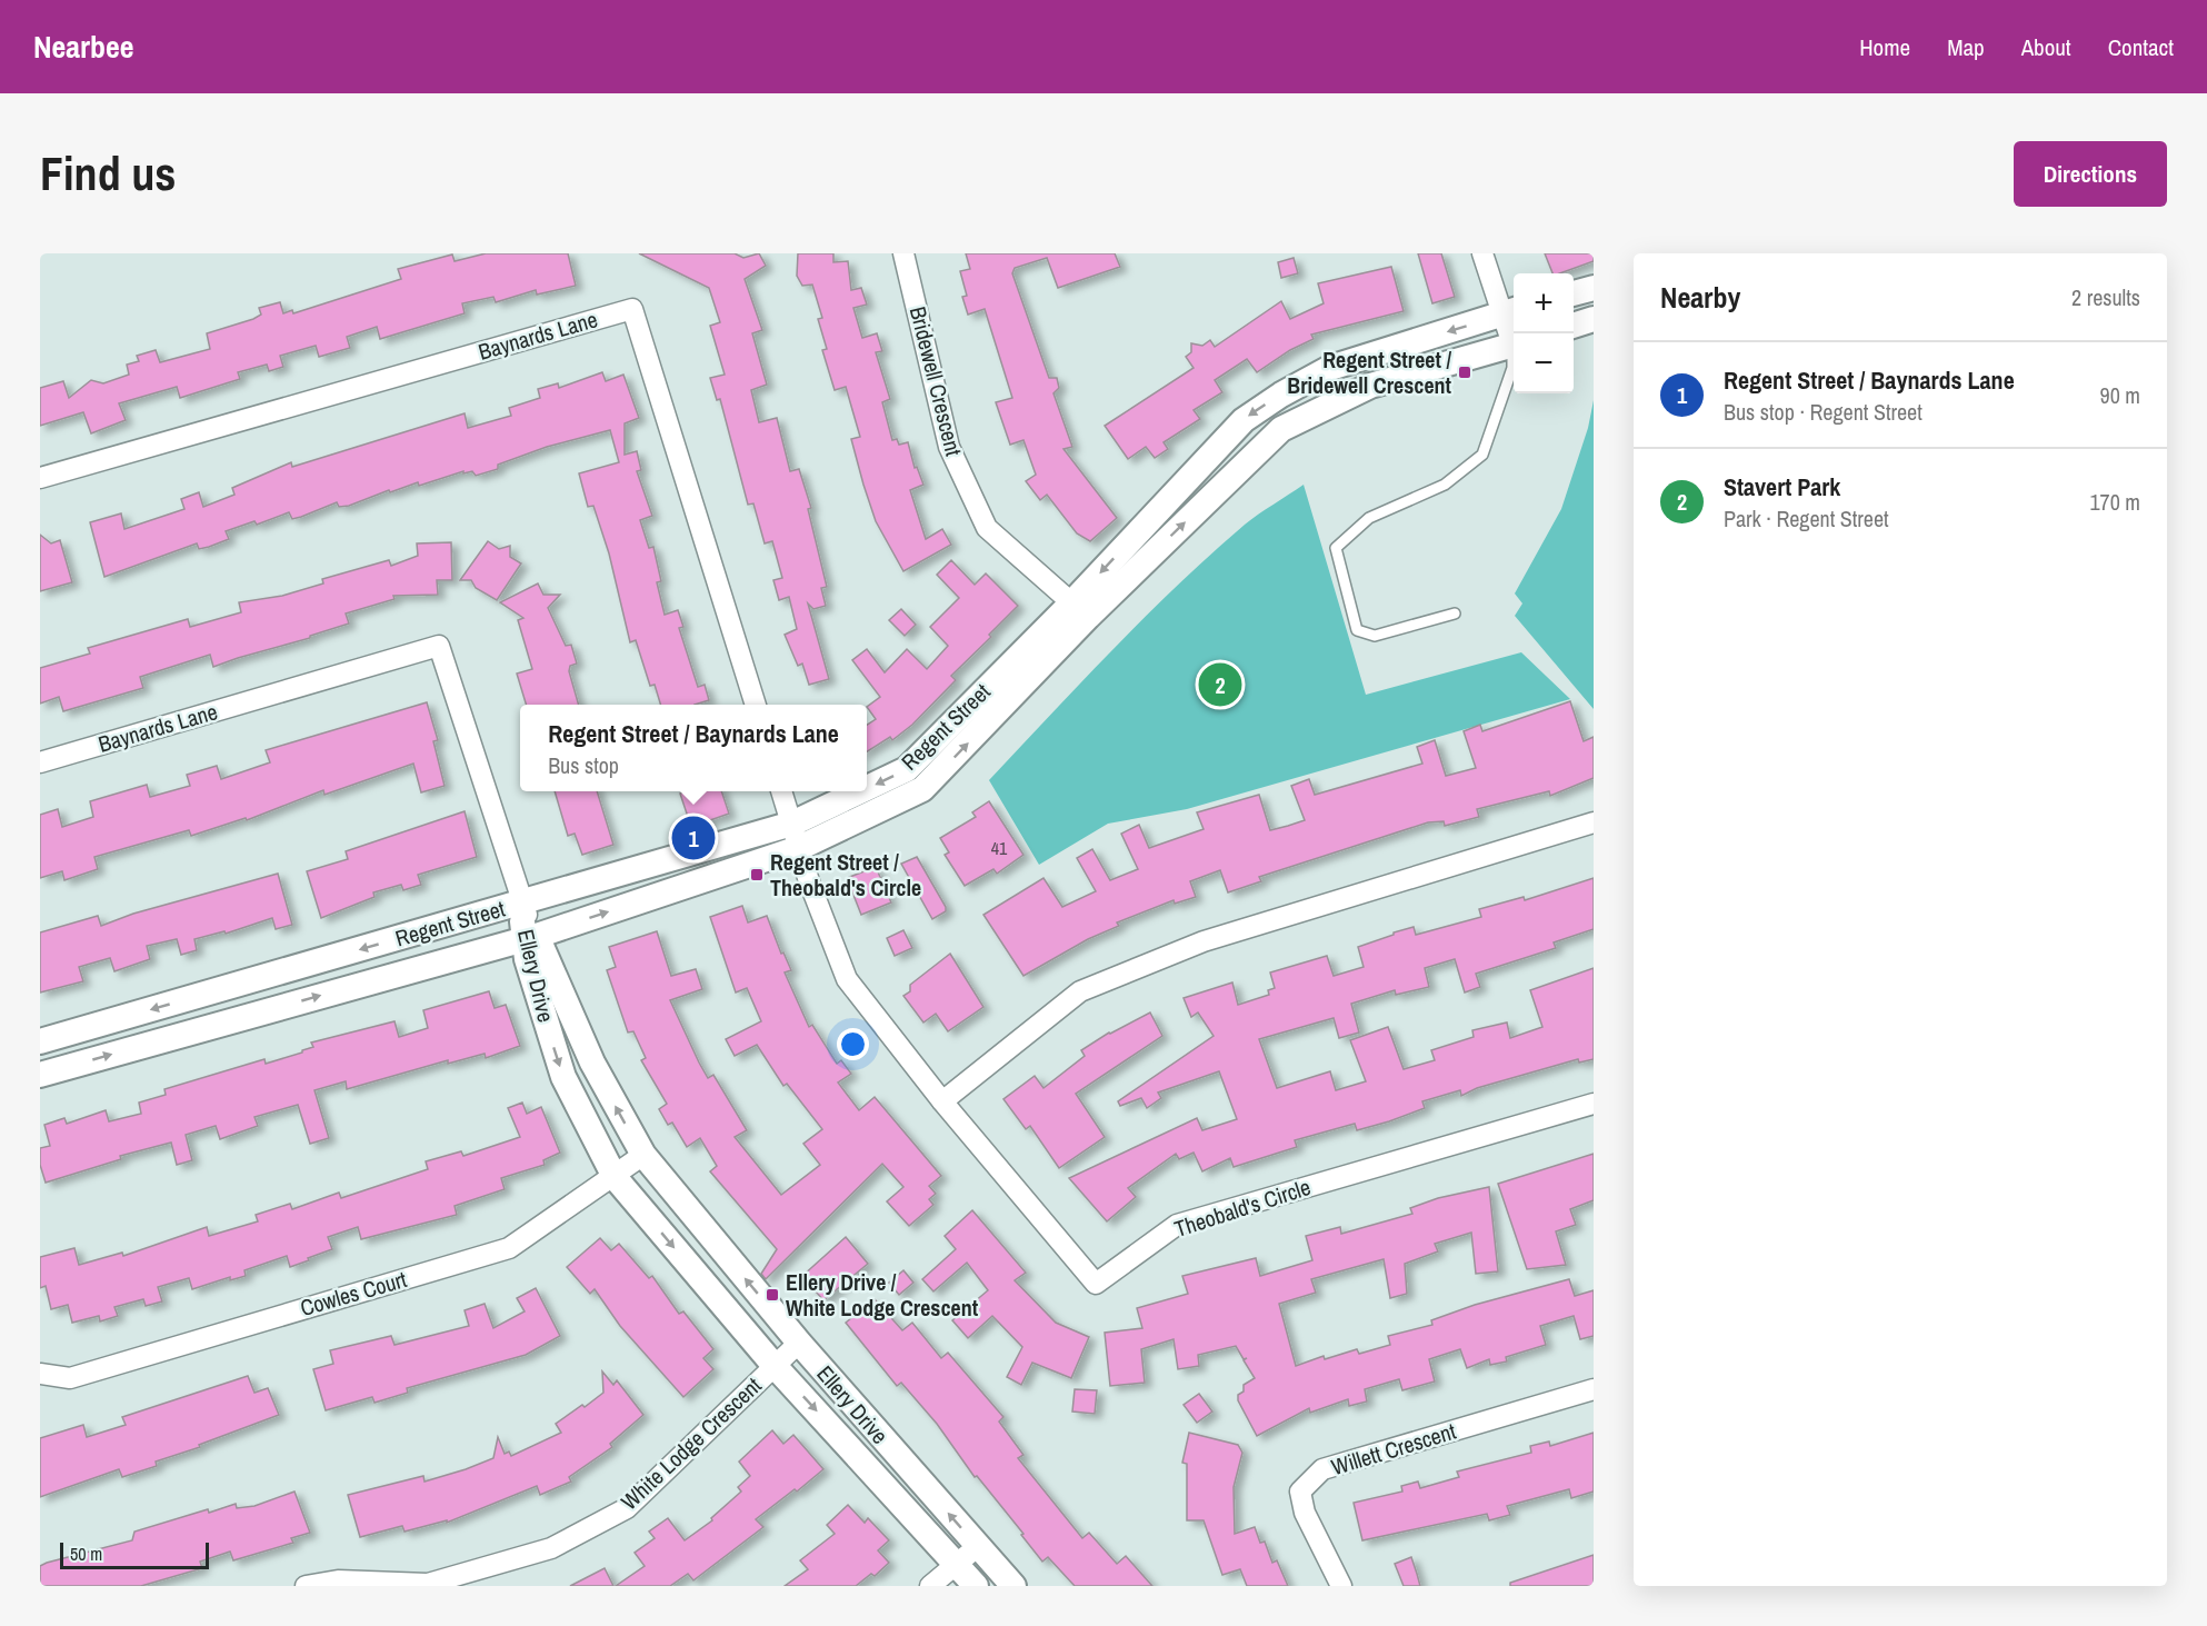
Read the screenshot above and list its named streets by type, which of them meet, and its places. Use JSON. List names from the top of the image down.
{
  "streets": {
    "street": [
      "Baynards Lane",
      "Bridewell Crescent",
      "Regent Street",
      "Ellery Drive",
      "Theobald's Circle",
      "Cowles Court",
      "White Lodge Crescent",
      "Willett Crescent"
    ]
  },
  "crossings": [
    ["Baynards Lane", "Regent Street"],
    ["Baynards Lane", "Ellery Drive"],
    ["Bridewell Crescent", "Regent Street"],
    ["Regent Street", "Ellery Drive"],
    ["Regent Street", "Theobald's Circle"],
    ["Ellery Drive", "Cowles Court"],
    ["Ellery Drive", "White Lodge Crescent"]
  ],
  "places": {
    "transit": ["Regent Street / Bridewell Crescent", "Regent Street / Theobald's Circle", "Ellery Drive / White Lodge Crescent"]
  },
  "house_numbers": ["41"],
  "scale_bar": "50 m",
  "page": {
    "header": "Nearbee",
    "nav": [
      "Home",
      "Map",
      "About",
      "Contact"
    ],
    "buttons": "Directions",
    "title": "Find us",
    "heading": ["Nearby", "2 results"],
    "map_buttons": ["+", "−"],
    "list": [
      {
        "mark": "1",
        "name": "Regent Street / Baynards Lane",
        "note": "Bus stop · Regent Street",
        "value": "90 m"
      },
      {
        "mark": "2",
        "name": "Stavert Park",
        "note": "Park · Regent Street",
        "value": "170 m"
      }
    ],
    "pins": ["2", "1"],
    "popup": ["Regent Street / Baynards Lane", "Bus stop"],
    "scale": "50 m"
  }
}
